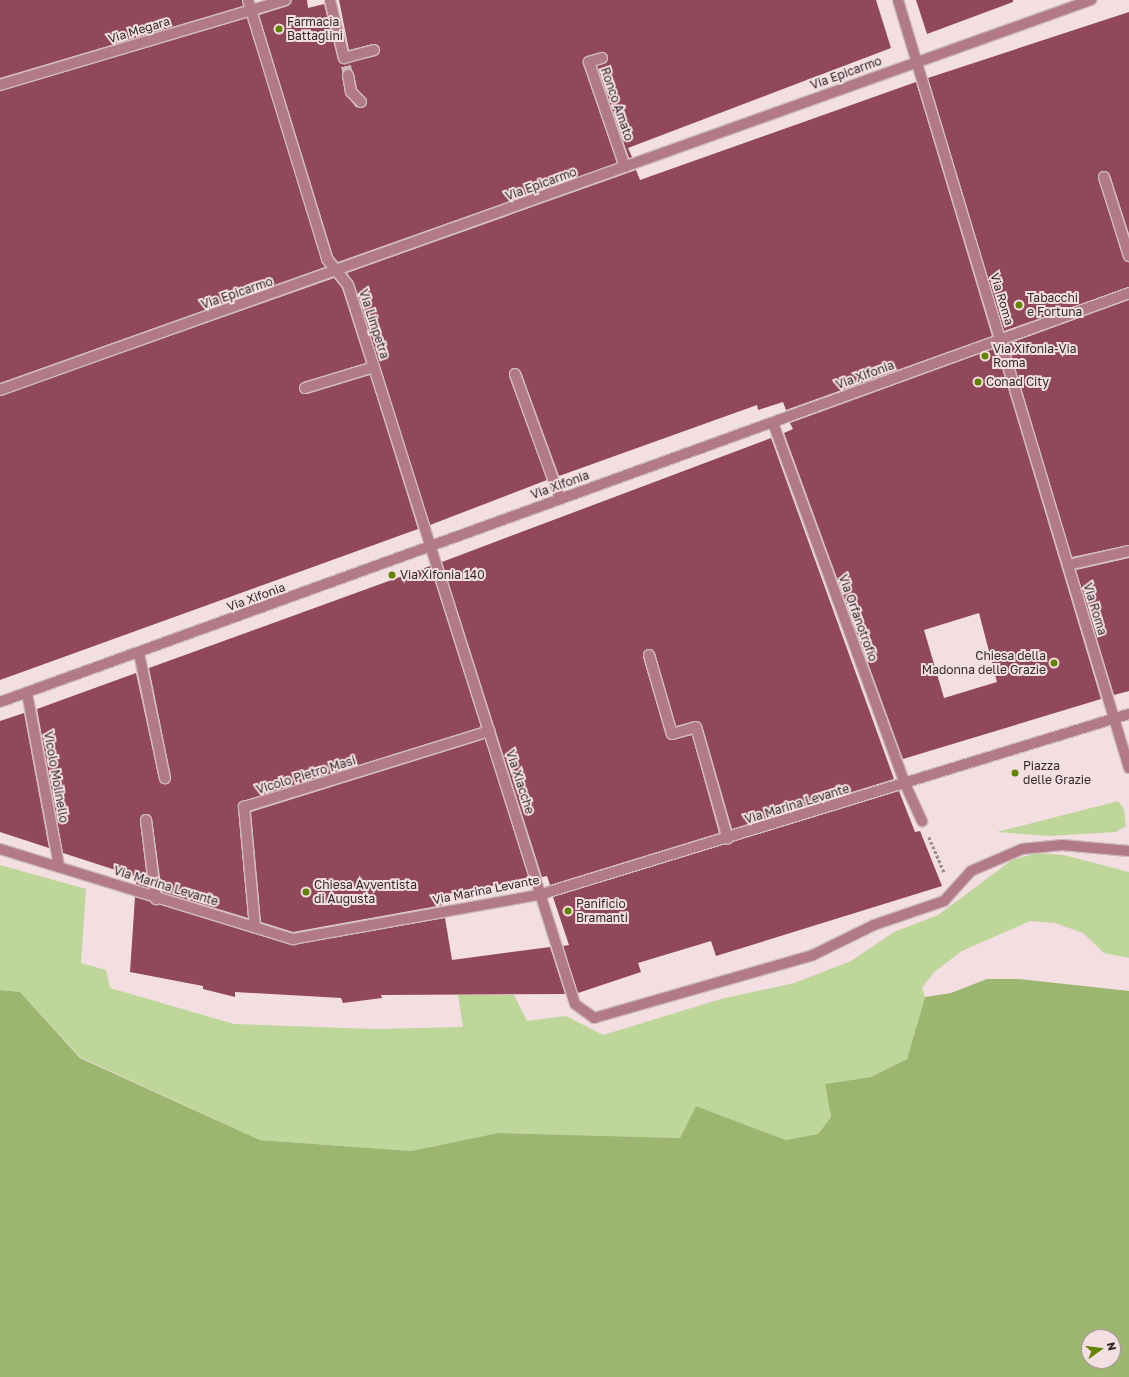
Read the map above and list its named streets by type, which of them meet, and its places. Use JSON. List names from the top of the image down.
{
  "streets": {
    "street": [
      "Via Megara",
      "Via Epicarmo",
      "Ronco Amato",
      "Via Roma",
      "Via Limpetra",
      "Via Xifonia",
      "Via Orfanotrofio",
      "Vicolo Pietro Masi",
      "Vicolo Molinello",
      "Via Xiacche",
      "Via Marina Levante"
    ]
  },
  "crossings": [
    ["Via Megara", "Via Limpetra"],
    ["Via Epicarmo", "Ronco Amato"],
    ["Via Epicarmo", "Via Roma"],
    ["Via Epicarmo", "Via Limpetra"],
    ["Via Roma", "Via Xifonia"],
    ["Via Roma", "Via Marina Levante"],
    ["Via Limpetra", "Via Xifonia"],
    ["Via Limpetra", "Via Xiacche"],
    ["Via Xifonia", "Via Orfanotrofio"],
    ["Via Xifonia", "Vicolo Molinello"],
    ["Via Xifonia", "Via Xiacche"],
    ["Via Orfanotrofio", "Via Marina Levante"],
    ["Vicolo Pietro Masi", "Via Xiacche"],
    ["Vicolo Pietro Masi", "Via Marina Levante"],
    ["Vicolo Molinello", "Via Marina Levante"],
    ["Via Xiacche", "Via Marina Levante"]
  ],
  "places": [
    "Farmacia Battaglini",
    "Tabacchi e Fortuna",
    "Via Xifonia-Via Roma",
    "Conad City",
    "Via Xifonia 140",
    "Chiesa della Madonna delle Grazie",
    "Piazza delle Grazie",
    "Chiesa Avventista di Augusta",
    "Panificio Bramanti"
  ],
  "north": "right"
}
